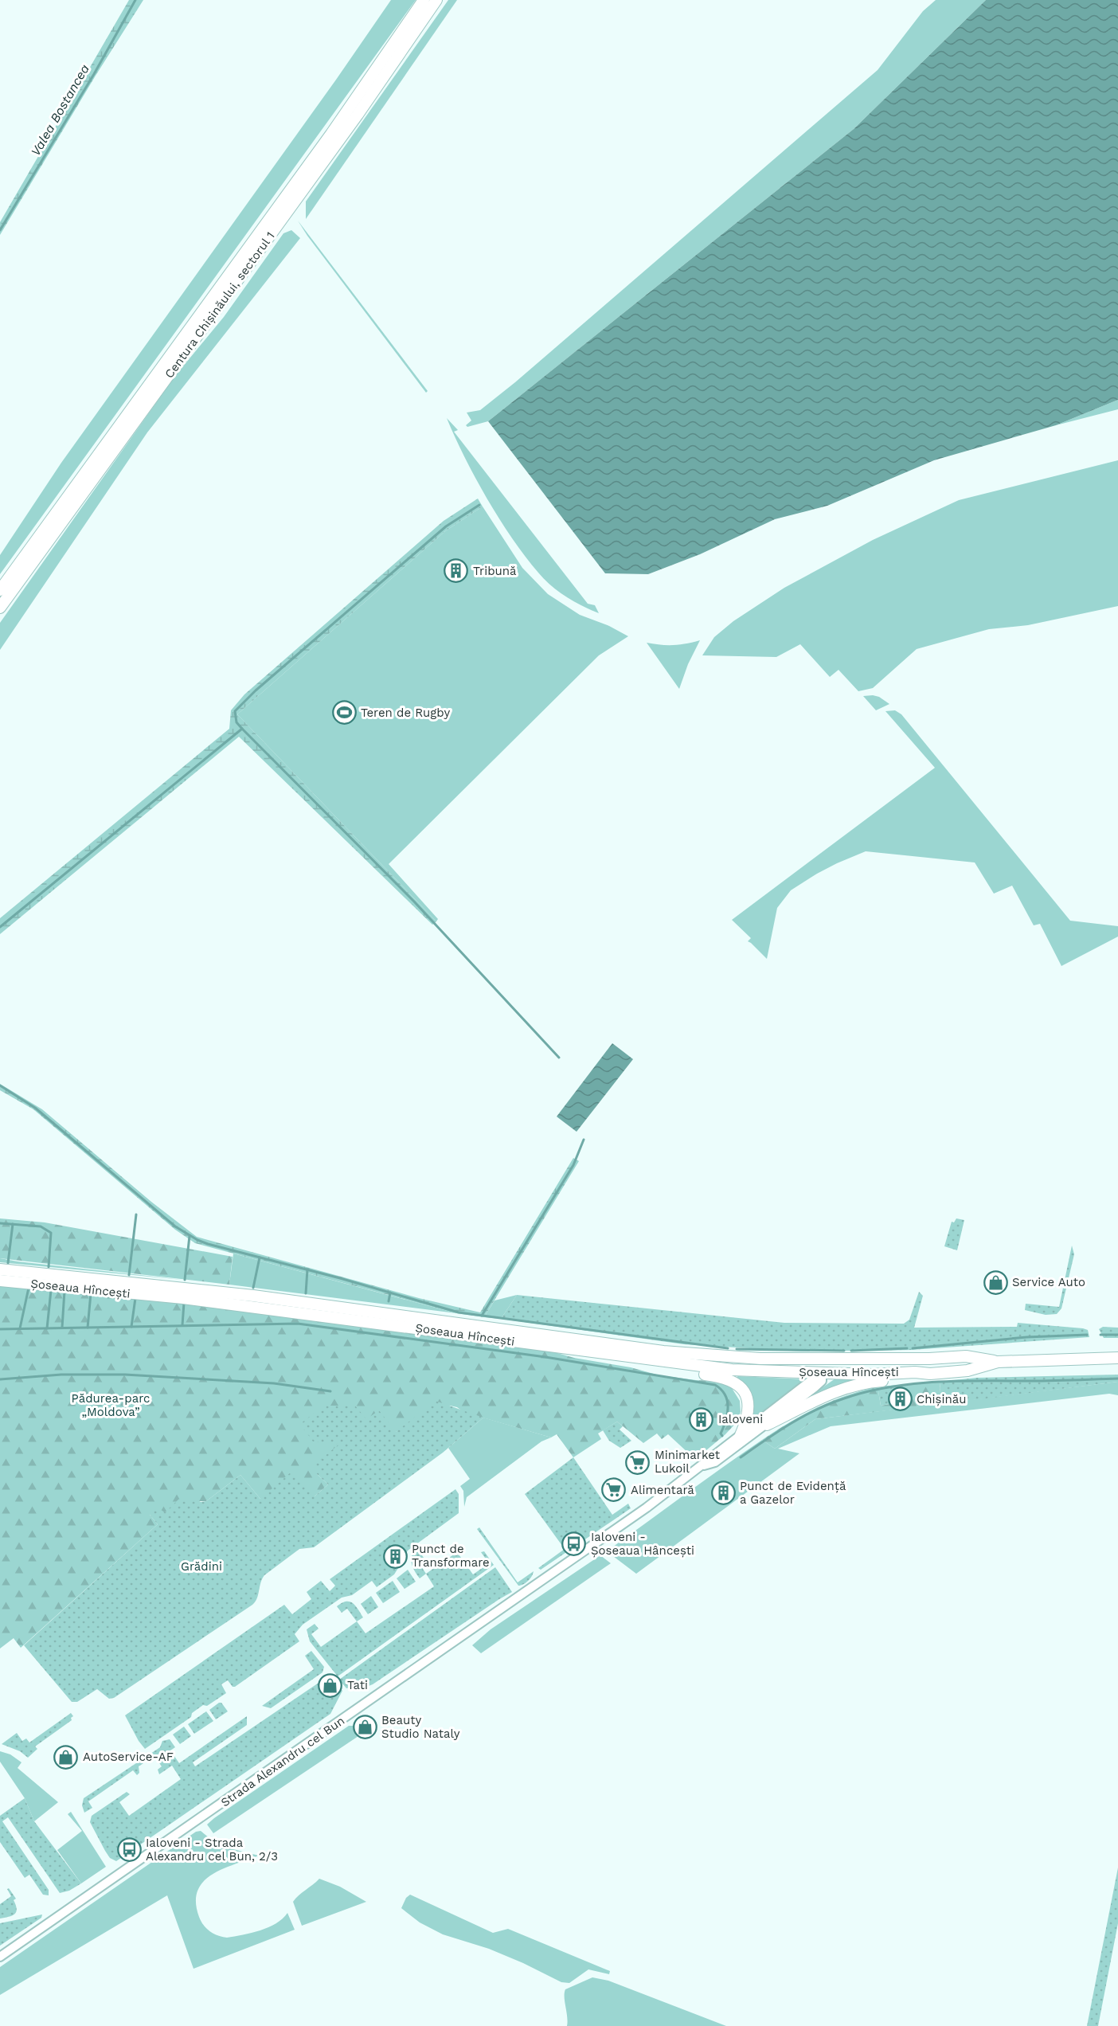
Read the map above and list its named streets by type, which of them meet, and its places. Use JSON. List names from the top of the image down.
{
  "streets": {
    "highway": ["Centura Chișinăului, sectorul 1", "Șoseaua Hîncești"],
    "main road": ["Strada Alexandru cel Bun"]
  },
  "crossings": [
    ["Șoseaua Hîncești", "Strada Alexandru cel Bun"]
  ],
  "water": ["Valea Bostancea"],
  "parks": ["Pădurea-parc „Moldova”", "Grădini"],
  "places": {
    "building": [
      "Tribună",
      "Chișinău",
      "Ialoveni",
      "Punct de Evidență a Gazelor",
      "Punct de Transformare"
    ],
    "sports": ["Teren de Rugby"],
    "shop": [
      "Service Auto",
      "Tati",
      "Beauty Studio Nataly",
      "AutoService-AF"
    ],
    "supermarket": ["Minimarket Lukoil", "Alimentară"],
    "bus stop": ["Ialoveni - Șoseaua Hâncești", "Ialoveni - Strada Alexandru cel Bun, 2/3"]
  }
}
